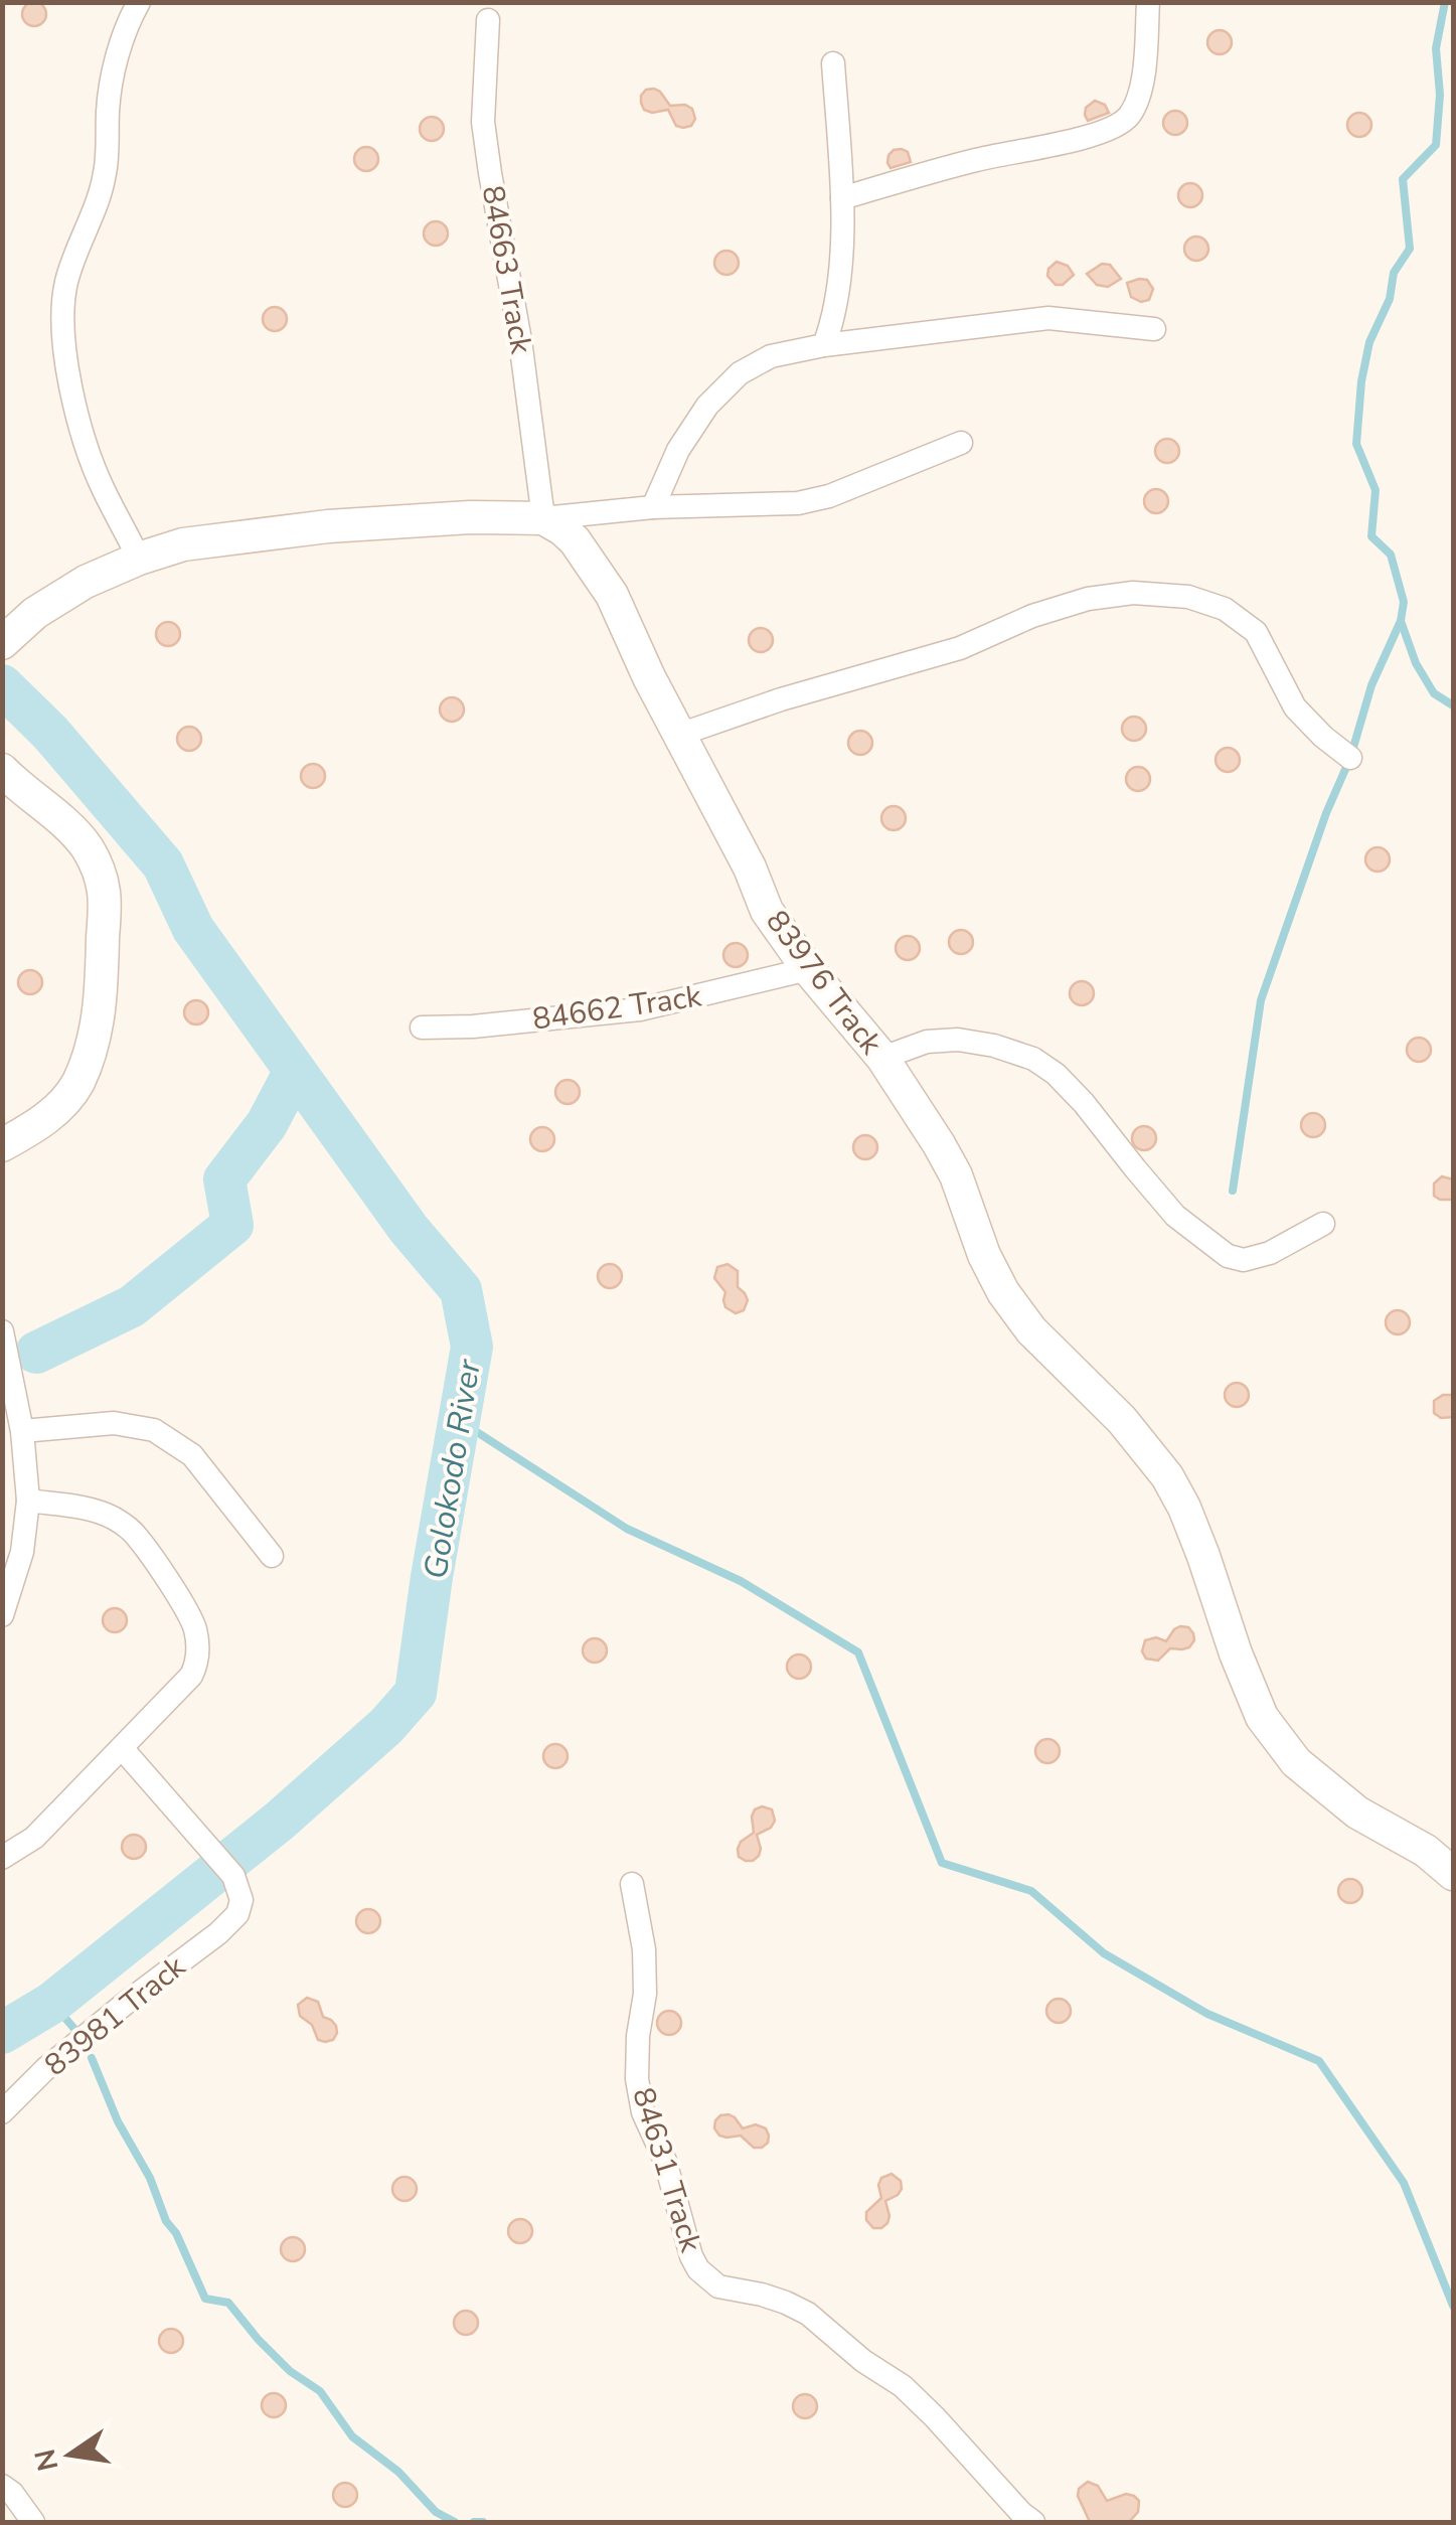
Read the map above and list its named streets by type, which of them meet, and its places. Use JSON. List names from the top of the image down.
{
  "streets": {
    "street": [
      "84663 Track",
      "83976 Track",
      "84662 Track",
      "83981 Track",
      "84631 Track"
    ]
  },
  "crossings": [
    ["84663 Track", "83976 Track"],
    ["83976 Track", "84662 Track"]
  ],
  "water": ["Golokodo River"],
  "north": "left"
}
